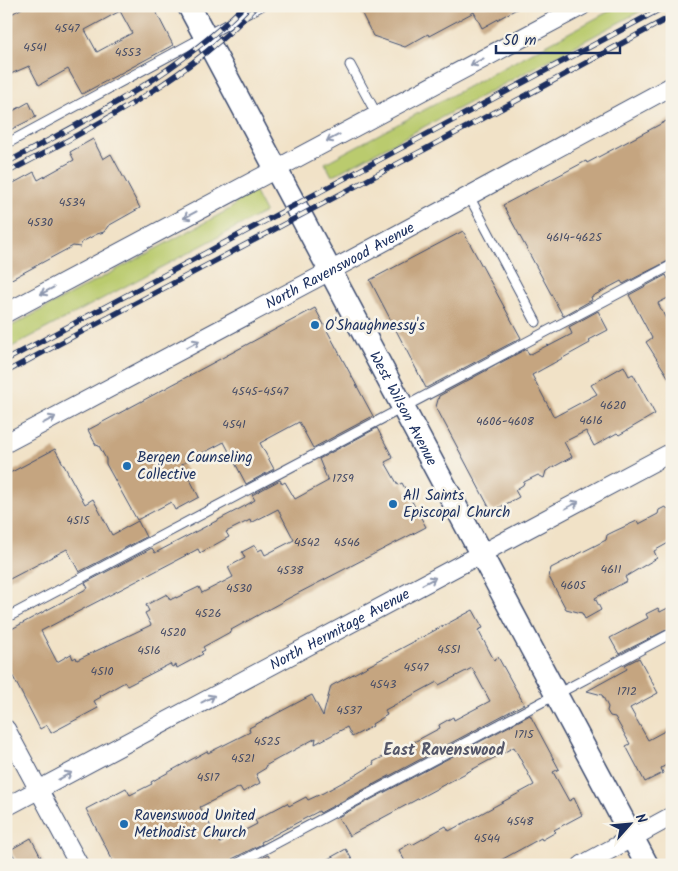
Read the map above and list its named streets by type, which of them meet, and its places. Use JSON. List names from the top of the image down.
{
  "streets": {
    "street": ["North Ravenswood Avenue", "West Wilson Avenue", "North Hermitage Avenue"]
  },
  "crossings": [
    ["North Ravenswood Avenue", "West Wilson Avenue"],
    ["West Wilson Avenue", "North Hermitage Avenue"]
  ],
  "one_way": ["North Hermitage Avenue"],
  "districts": ["East Ravenswood"],
  "places": [
    "O'Shaughnessy's",
    "Bergen Counseling Collective",
    "All Saints Episcopal Church",
    "Ravenswood United Methodist Church"
  ],
  "house_numbers": [
    "4547",
    "4541",
    "4553",
    "4534",
    "4530",
    "4614-4625",
    "4545-4547",
    "4620",
    "4616",
    "4606-4608",
    "4541",
    "1759",
    "4515",
    "4542",
    "4546",
    "4611",
    "4538",
    "4605",
    "4530",
    "4526",
    "4520",
    "4551",
    "4516",
    "4547",
    "4510",
    "4543",
    "1712",
    "4537",
    "1715",
    "4525",
    "4521",
    "4517",
    "4548",
    "4544"
  ],
  "scale_bar": "50 m",
  "north": "top right"
}
